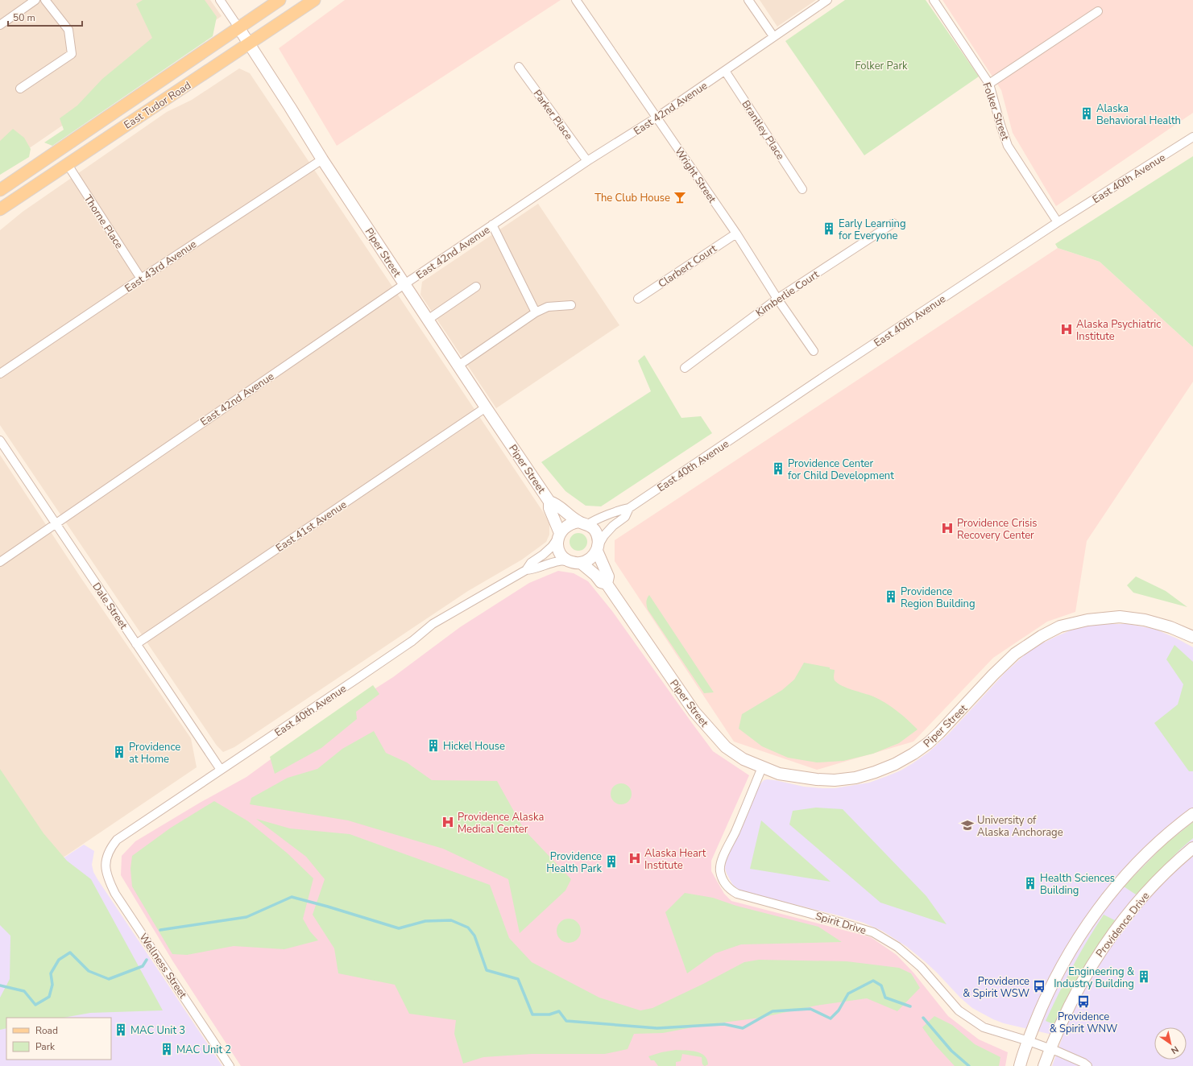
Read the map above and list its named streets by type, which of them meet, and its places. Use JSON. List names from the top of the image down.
{
  "streets": {
    "main road": ["East Tudor Road"],
    "street": [
      "East 42nd Avenue",
      "Folker Street",
      "Parker Place",
      "Brantley Place",
      "Wright Street",
      "East 40th Avenue",
      "Thorne Place",
      "Piper Street",
      "East 43rd Avenue",
      "Clarbert Court",
      "Kimberlie Court",
      "East 41st Avenue",
      "Dale Street",
      "Spirit Drive",
      "Providence Drive",
      "Wellness Street"
    ]
  },
  "crossings": [
    ["East Tudor Road", "Thorne Place"],
    ["East Tudor Road", "Piper Street"],
    ["East 42nd Avenue", "Parker Place"],
    ["East 42nd Avenue", "Brantley Place"],
    ["East 42nd Avenue", "Wright Street"],
    ["East 42nd Avenue", "Piper Street"],
    ["East 42nd Avenue", "Dale Street"],
    ["Folker Street", "East 40th Avenue"],
    ["Wright Street", "Clarbert Court"],
    ["Wright Street", "Kimberlie Court"],
    ["East 40th Avenue", "Piper Street"],
    ["East 40th Avenue", "Dale Street"],
    ["East 40th Avenue", "Wellness Street"],
    ["Thorne Place", "East 43rd Avenue"],
    ["Piper Street", "East 43rd Avenue"],
    ["Piper Street", "East 41st Avenue"],
    ["Piper Street", "Spirit Drive"],
    ["East 41st Avenue", "Dale Street"],
    ["Spirit Drive", "Providence Drive"]
  ],
  "parks": ["Folker Park"],
  "places": {
    "building": [
      "Alaska Behavioral Health",
      "Early Learning for Everyone",
      "Providence Center for Child Development",
      "Providence Region Building",
      "Hickel House",
      "Providence at Home",
      "Providence Health Park",
      "Health Sciences Building",
      "Engineering & Industry Building",
      "MAC Unit 3",
      "MAC Unit 2"
    ],
    "bar": ["The Club House"],
    "hospital": [
      "Alaska Psychiatric Institute",
      "Providence Crisis Recovery Center",
      "Providence Alaska Medical Center",
      "Alaska Heart Institute"
    ],
    "school or university": ["University of Alaska Anchorage"],
    "bus stop": ["Providence & Spirit WSW", "Providence & Spirit WNW"]
  },
  "legend": ["Road", "Park"],
  "scale_bar": "50 m",
  "north": "bottom right"
}
